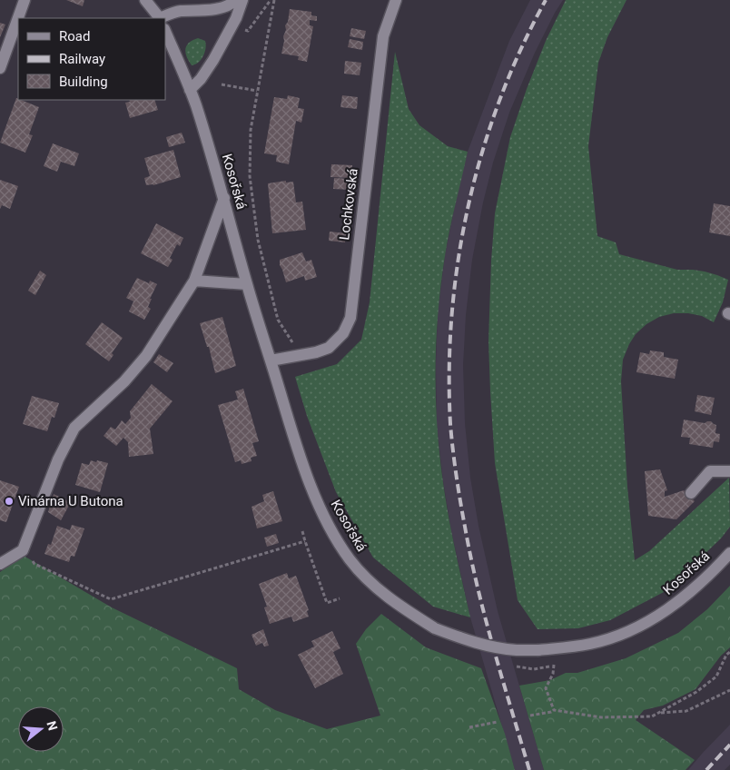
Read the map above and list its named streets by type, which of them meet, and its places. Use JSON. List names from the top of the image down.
{
  "streets": {
    "street": ["Kosořská", "Lochkovská"]
  },
  "crossings": [
    ["Kosořská", "Lochkovská"]
  ],
  "places": ["Vinárna U Butona"],
  "legend": ["Road", "Railway", "Building"],
  "north": "right"
}
